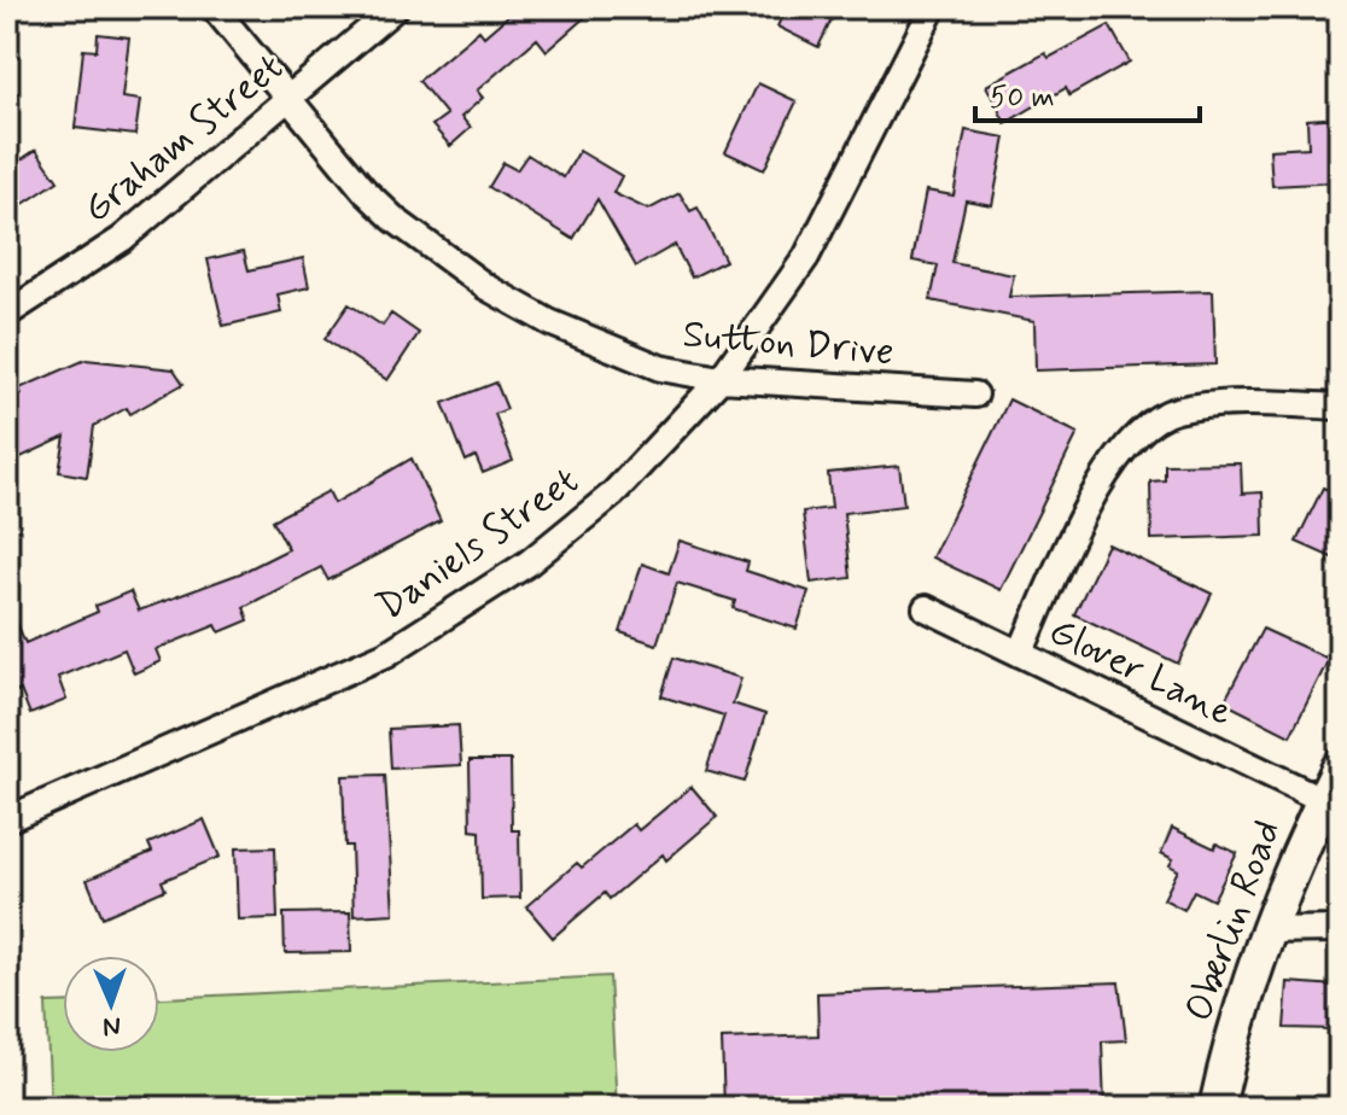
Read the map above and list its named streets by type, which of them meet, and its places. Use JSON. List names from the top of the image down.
{
  "streets": {
    "main road": ["Oberlin Road"],
    "street": [
      "Graham Street",
      "Sutton Drive",
      "Daniels Street",
      "Glover Lane"
    ]
  },
  "crossings": [
    ["Graham Street", "Sutton Drive"],
    ["Sutton Drive", "Daniels Street"],
    ["Glover Lane", "Oberlin Road"]
  ],
  "scale_bar": "50 m",
  "north": "bottom"
}
